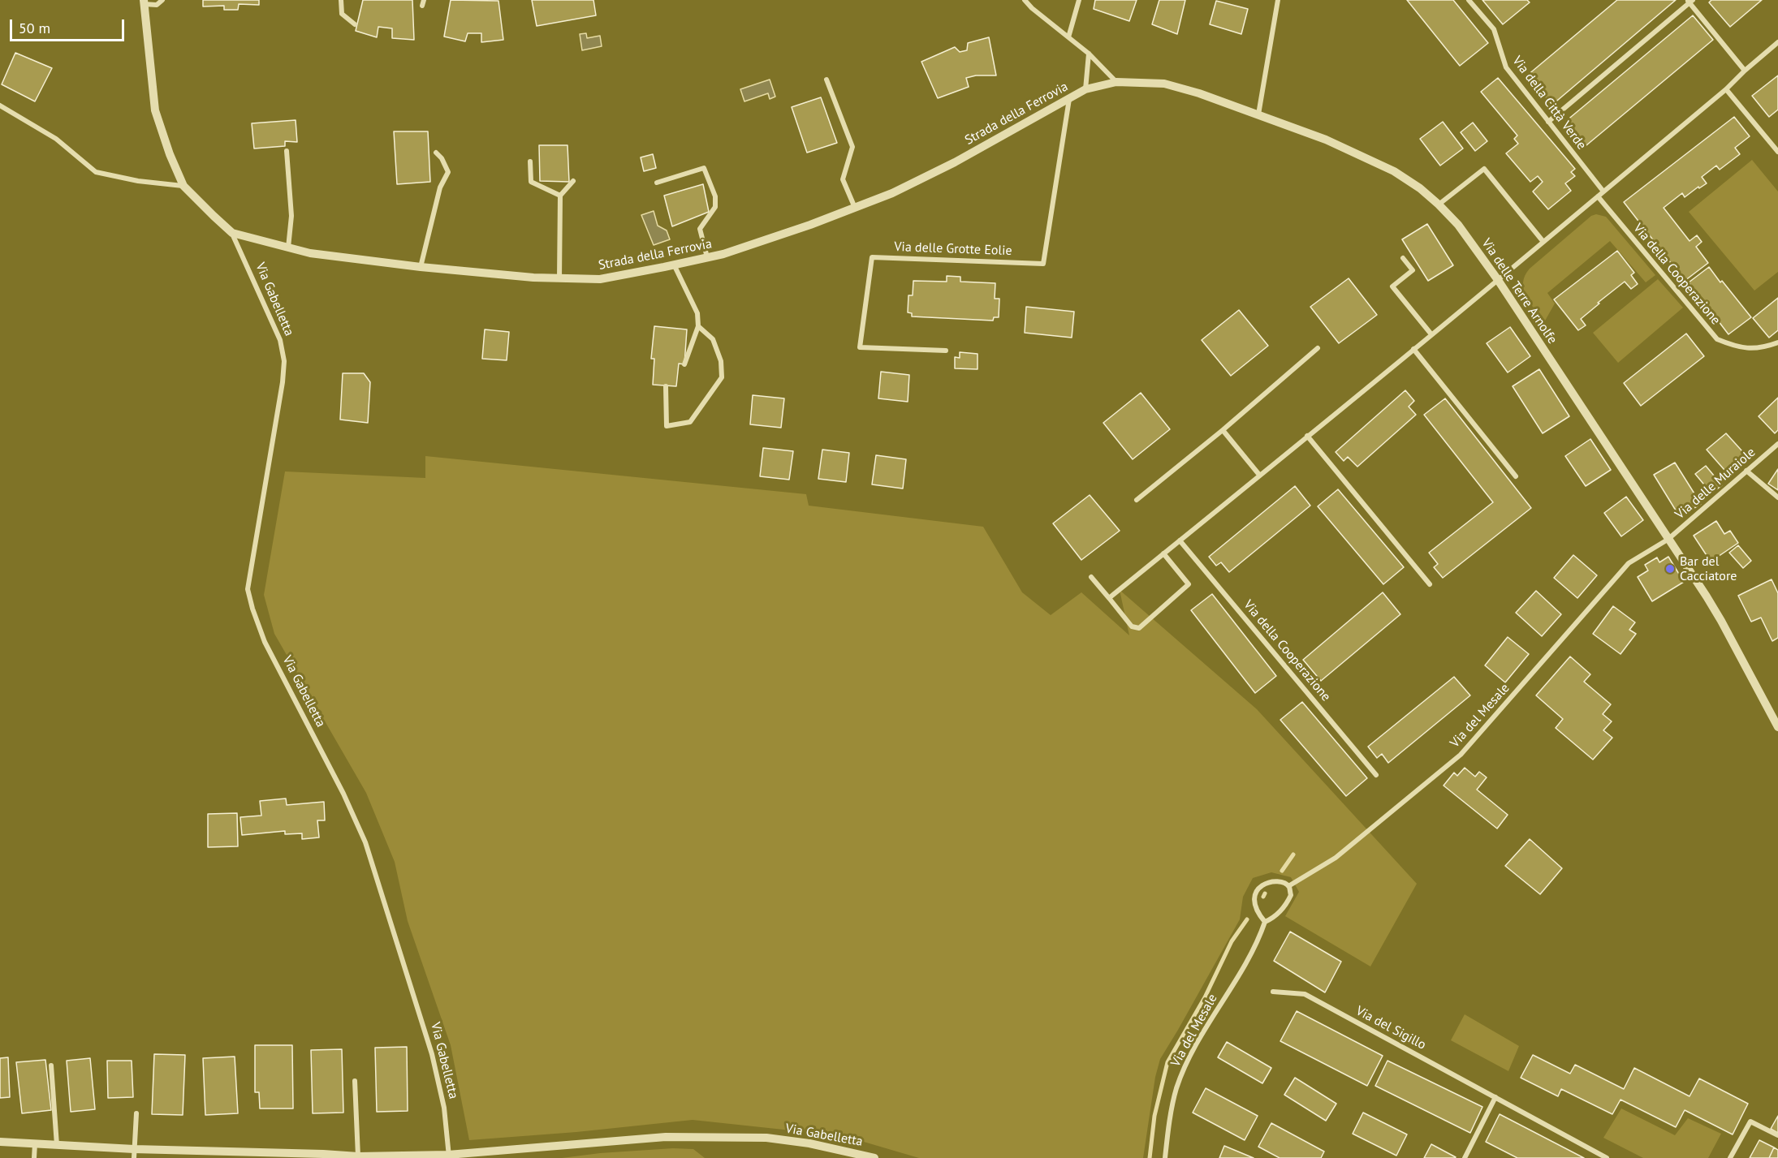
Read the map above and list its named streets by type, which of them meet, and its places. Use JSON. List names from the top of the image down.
{
  "streets": {
    "street": [
      "Via della Città Verde",
      "Strada della Ferrovia",
      "Via delle Grotte Eolie",
      "Via della Cooperazione",
      "Via delle Terre Arnolfe",
      "Via Gabelletta",
      "Via delle Muraiole",
      "Via del Mesale",
      "Via del Sigillo"
    ]
  },
  "crossings": [
    ["Strada della Ferrovia", "Via delle Grotte Eolie"],
    ["Strada della Ferrovia", "Via delle Terre Arnolfe"],
    ["Strada della Ferrovia", "Via Gabelletta"],
    ["Via delle Terre Arnolfe", "Via delle Muraiole"],
    ["Via delle Terre Arnolfe", "Via del Mesale"],
    ["Via delle Muraiole", "Via del Mesale"]
  ],
  "places": ["Bar del Cacciatore"],
  "scale_bar": "50 m"
}
